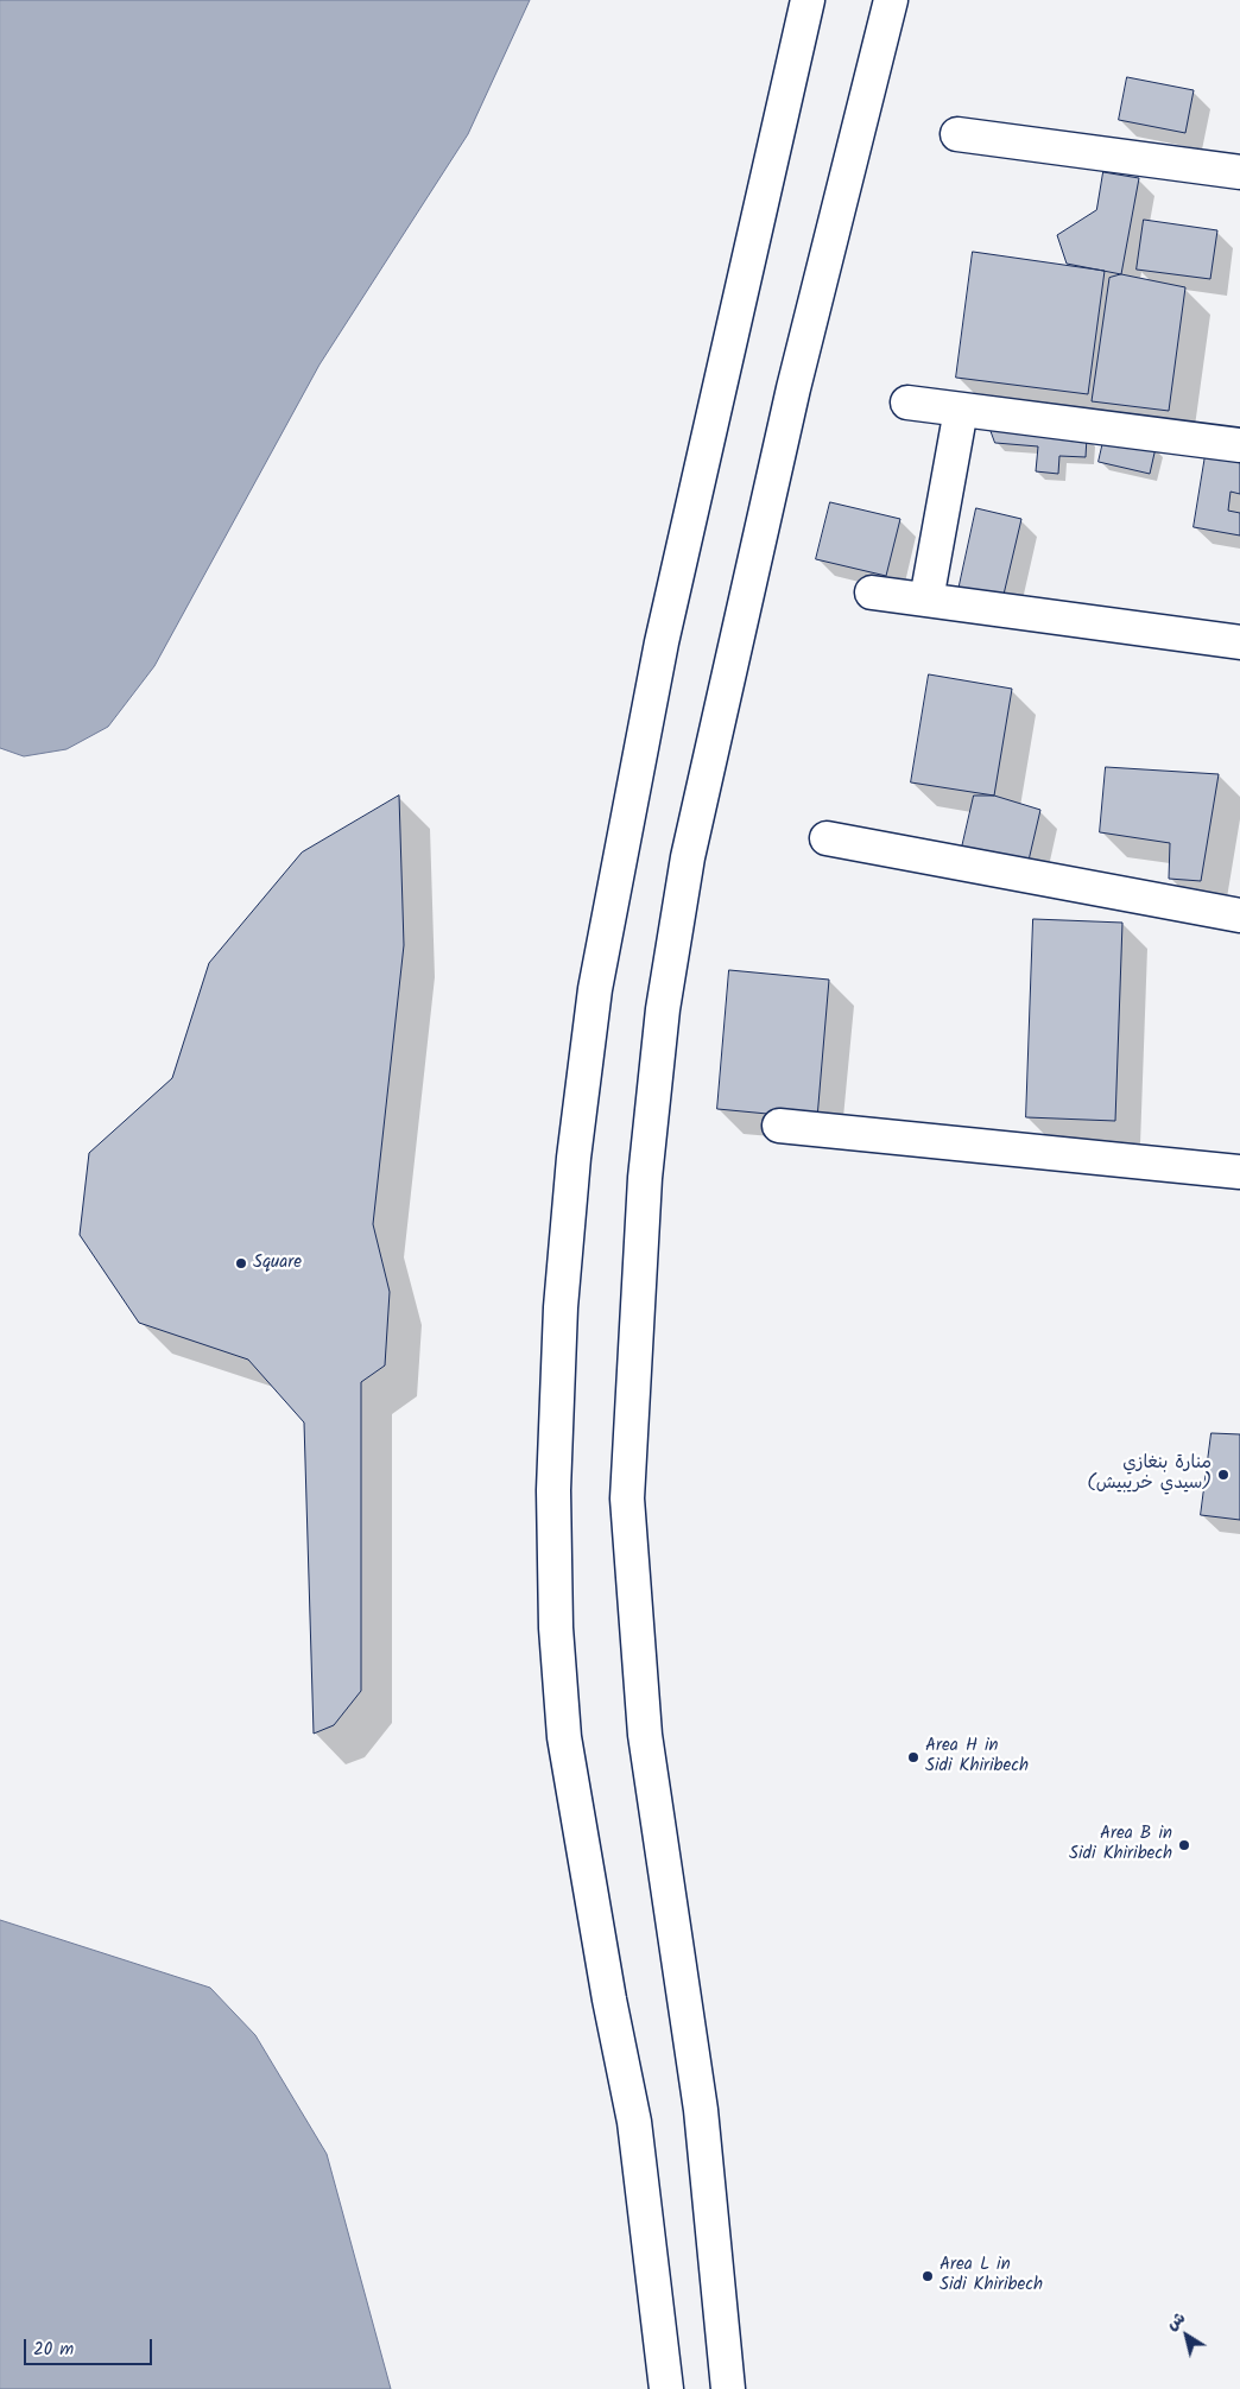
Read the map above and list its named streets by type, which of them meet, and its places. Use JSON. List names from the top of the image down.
{
  "places": [
    "Square",
    "منارة بنغازي (سيدي خريبيش)",
    "Area H in Sidi Khiribech",
    "Area B in Sidi Khiribech",
    "Area L in Sidi Khiribech"
  ],
  "scale_bar": "20 m",
  "north": "top left"
}
